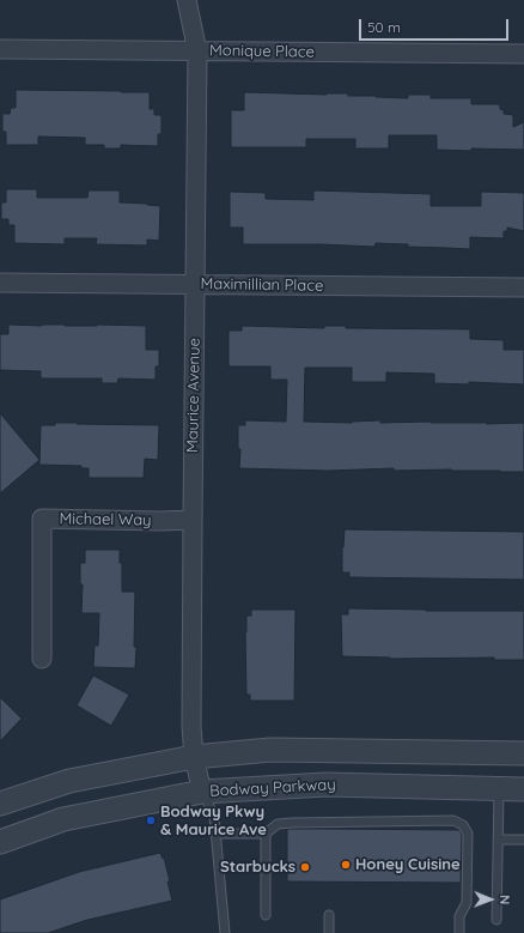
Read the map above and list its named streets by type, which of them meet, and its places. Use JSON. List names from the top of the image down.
{
  "streets": {
    "street": [
      "Monique Place",
      "Maximillian Place",
      "Maurice Avenue",
      "Michael Way",
      "Bodway Parkway"
    ]
  },
  "crossings": [
    ["Monique Place", "Maurice Avenue"],
    ["Maximillian Place", "Maurice Avenue"],
    ["Maurice Avenue", "Michael Way"],
    ["Maurice Avenue", "Bodway Parkway"]
  ],
  "places": ["Bodway Pkwy & Maurice Ave", "Honey Cuisine", "Starbucks"],
  "scale_bar": "50 m",
  "north": "right"
}
